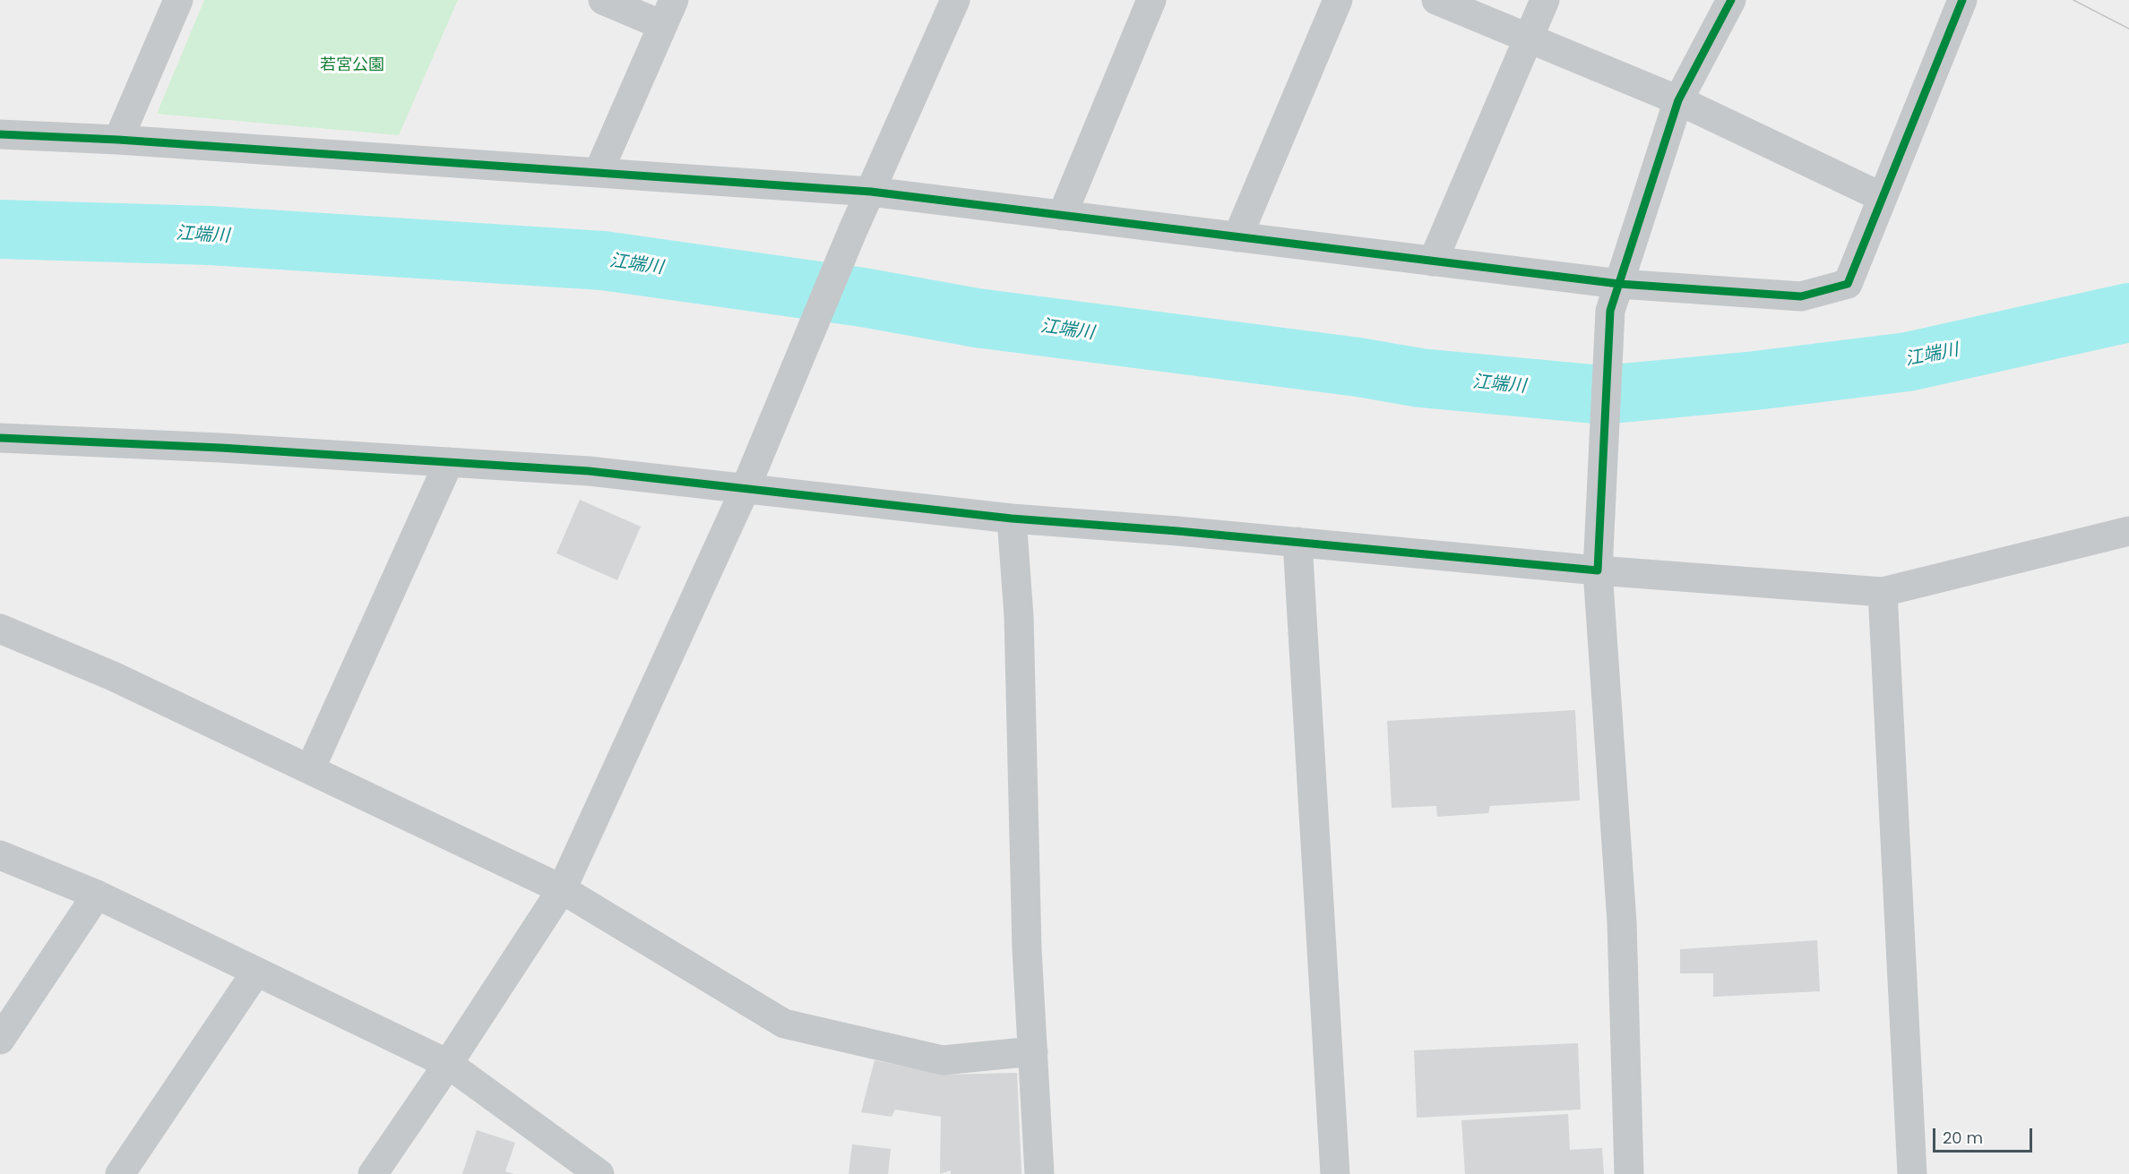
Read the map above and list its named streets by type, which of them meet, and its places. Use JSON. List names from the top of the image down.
{
  "water": ["江端川"],
  "parks": ["若宮公園"],
  "scale_bar": "20 m"
}
